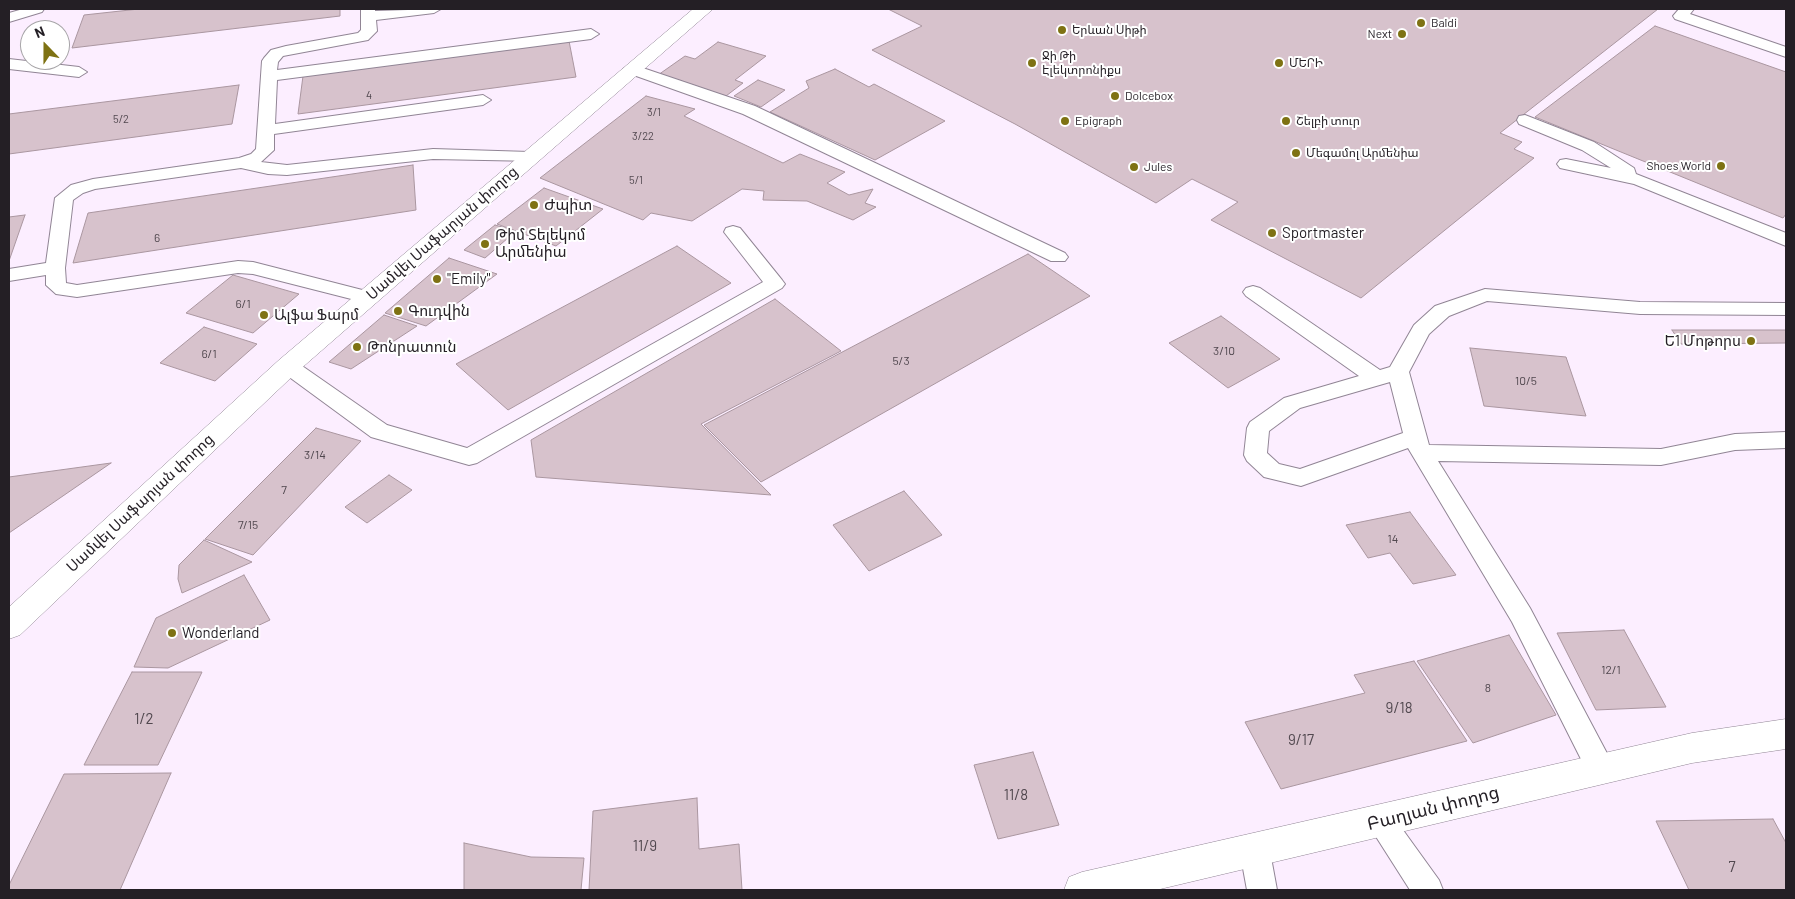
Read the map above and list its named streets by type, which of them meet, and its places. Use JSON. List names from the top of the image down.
{
  "streets": {
    "main road": ["Սամվել Սաֆարյան փողոց", "Բաղյան փողոց"]
  },
  "places": [
    "Baldi",
    "Երևան Սիթի",
    "Next",
    "Ջի Թի Էլեկտրոնիքս",
    "ՄԵՐԻ",
    "Dolcebox",
    "Epigraph",
    "Շելբի տուր",
    "Մեգամոլ Արմենիա",
    "Shoes World",
    "Jules",
    "Ժպիտ",
    "Sportmaster",
    "Թիմ Տելեկոմ Արմենիա",
    "\"Emily\"",
    "Գուդվին",
    "Ալֆա Ֆարմ",
    "Ե1 Մոթորս",
    "Թոնրատուն",
    "Wonderland"
  ],
  "house_numbers": [
    "4",
    "3/1",
    "5/2",
    "3/22",
    "5/1",
    "6",
    "6/1",
    "3/10",
    "6/1",
    "5/3",
    "10/5",
    "3/14",
    "7",
    "7/15",
    "14",
    "12/1",
    "8",
    "9/18",
    "1/2",
    "9/17",
    "11/8",
    "11/9",
    "7"
  ],
  "north": "top"
}
